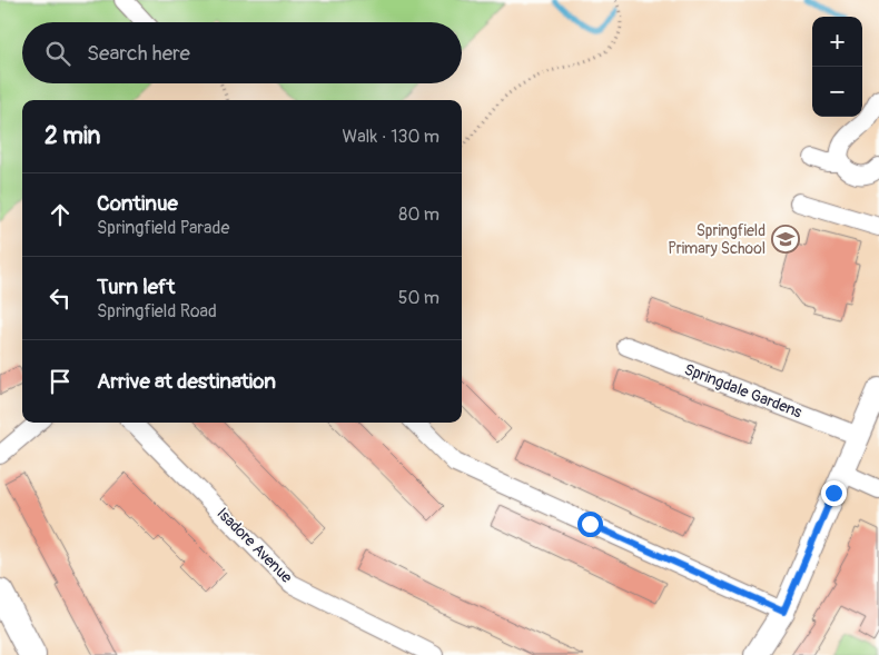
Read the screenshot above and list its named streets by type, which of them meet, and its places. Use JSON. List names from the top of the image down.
{
  "streets": {
    "street": ["Springdale Gardens", "Isadore Avenue"]
  },
  "places": {
    "school or university": ["Springfield Primary School"]
  },
  "page": {
    "map_buttons": ["+", "−"],
    "search": "Search here",
    "heading": ["2 min", "Walk · 130 m"],
    "list": [
      ["Continue", "Springfield Parade", "80 m"],
      ["Turn left", "Springfield Road", "50 m"],
      "Arrive at destination"
    ]
  }
}
